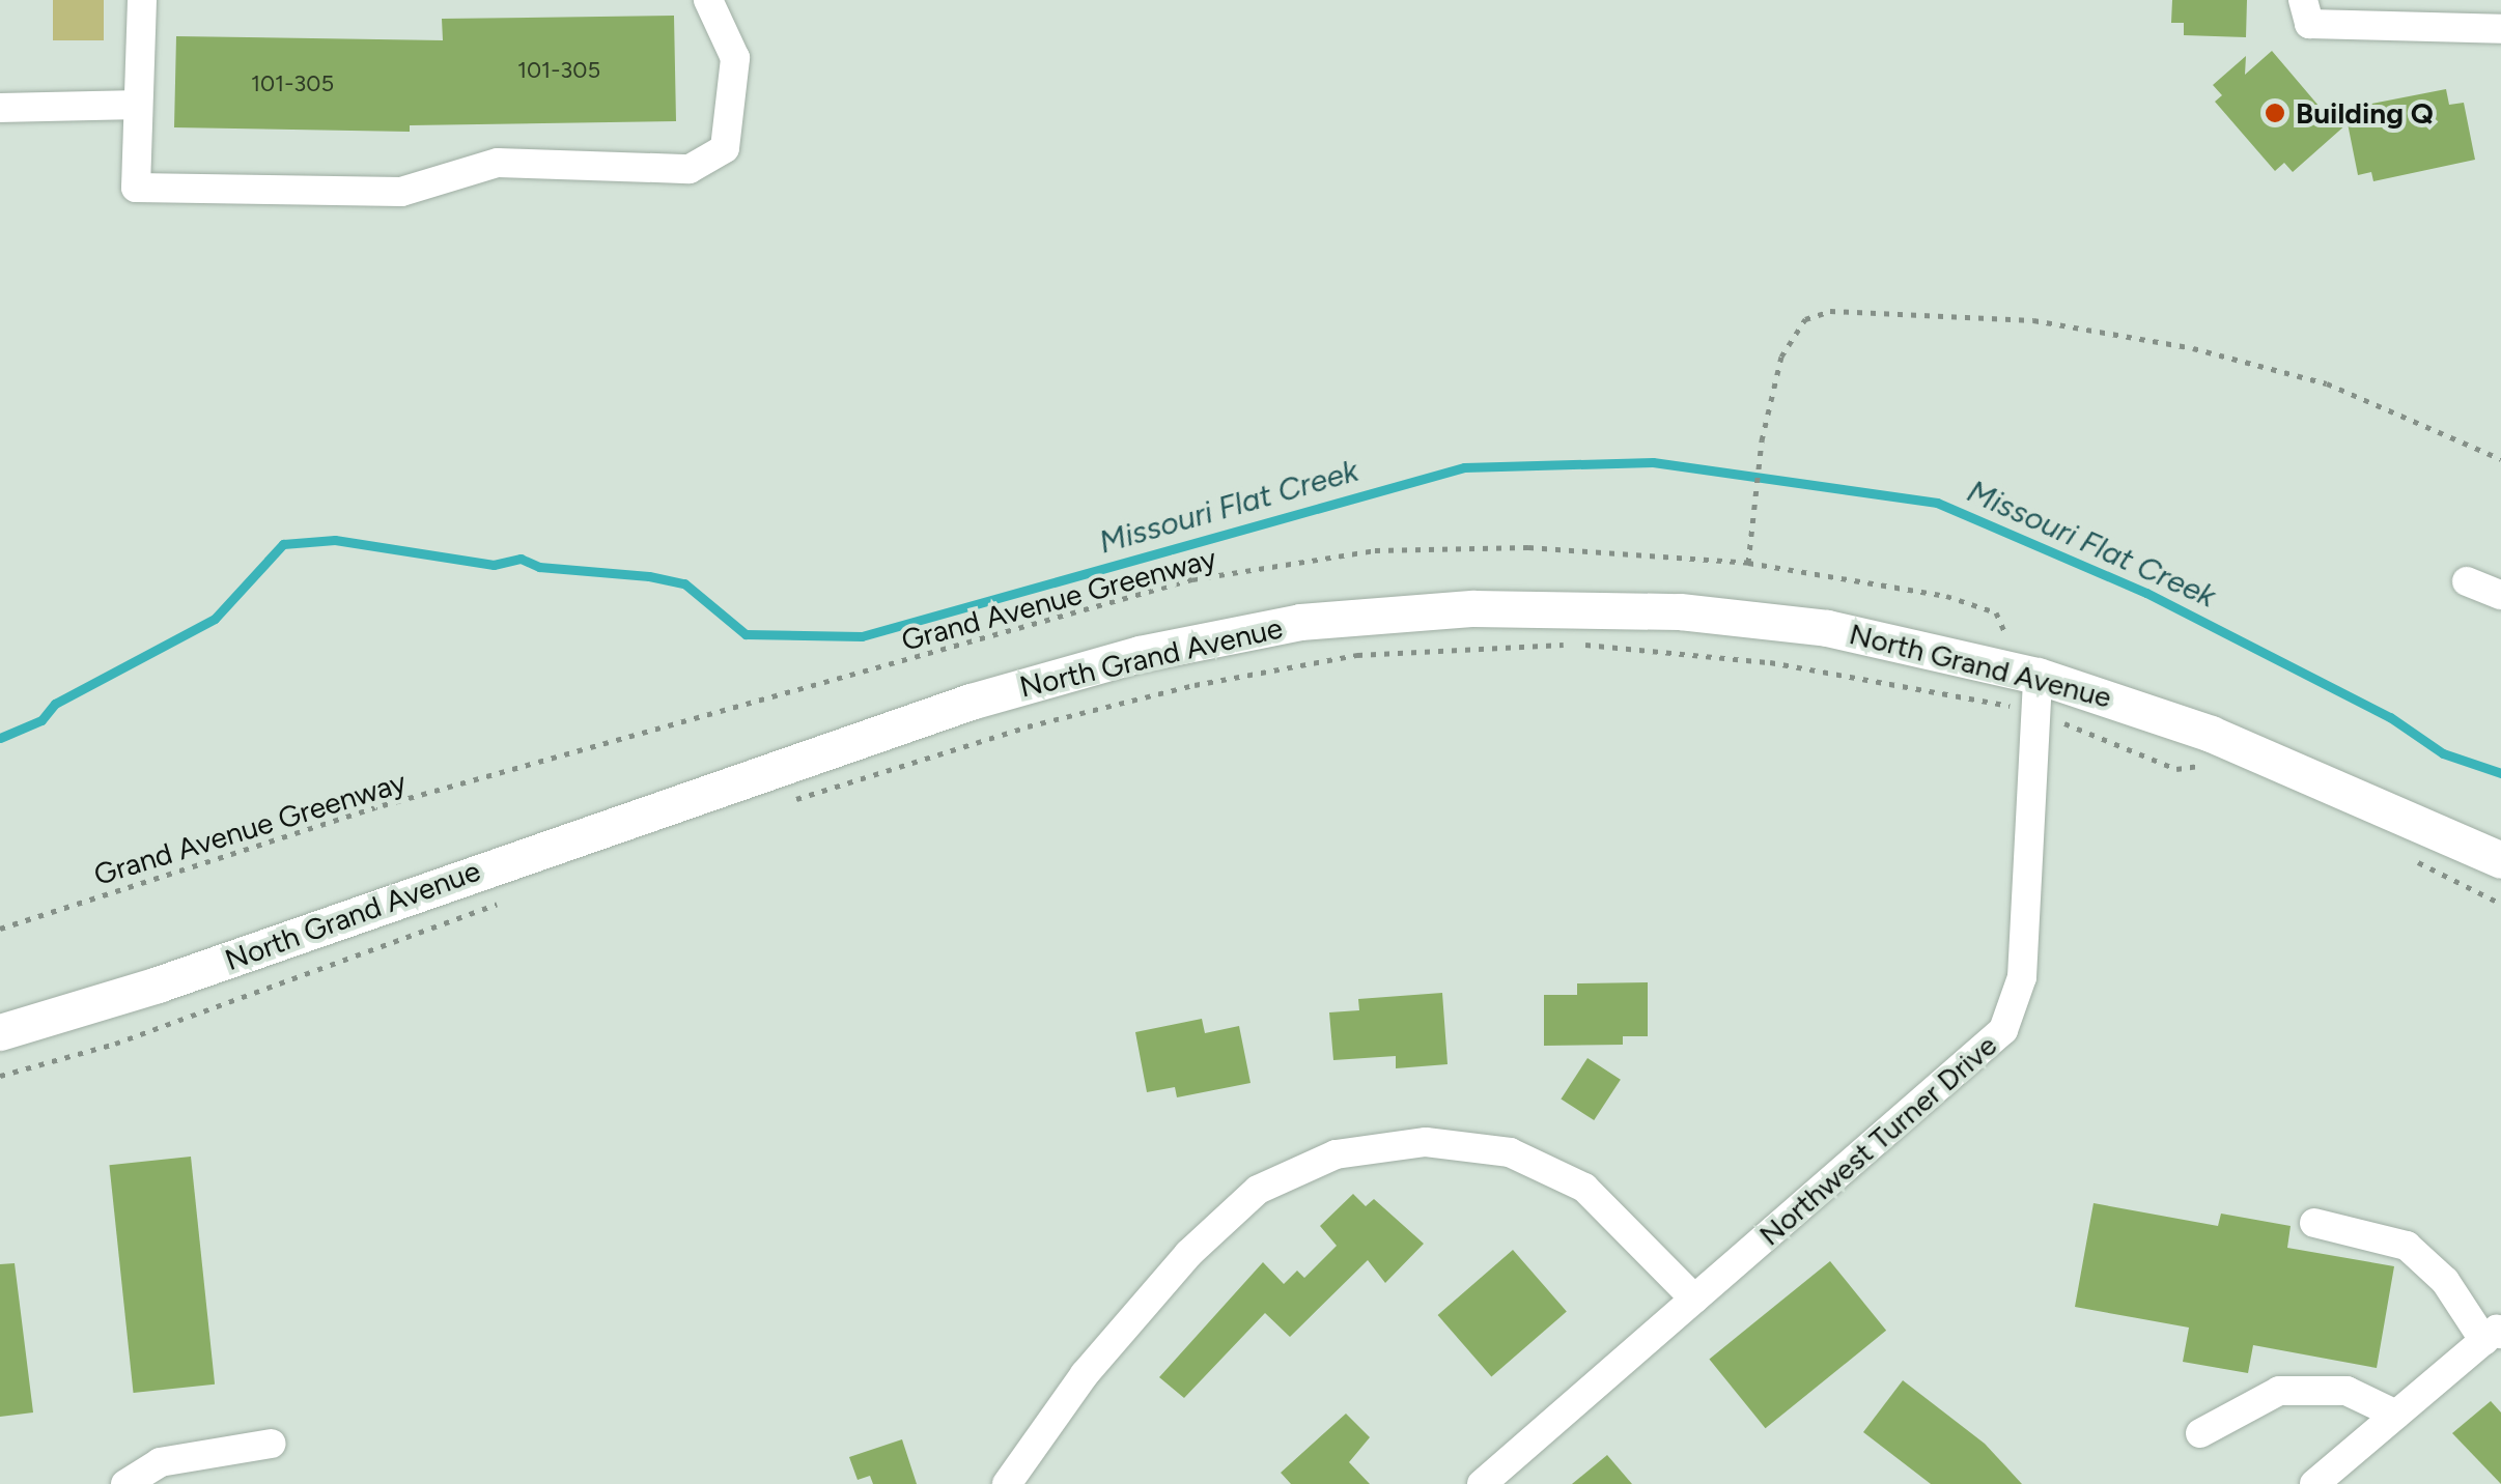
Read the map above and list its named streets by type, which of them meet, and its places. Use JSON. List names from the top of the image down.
{
  "streets": {
    "main road": ["North Grand Avenue"],
    "street": ["Northwest Turner Drive"],
    "path": ["Grand Avenue Greenway"]
  },
  "crossings": [
    ["Grand Avenue Greenway", "North Grand Avenue"],
    ["Grand Avenue Greenway", "Northwest Turner Drive"],
    ["North Grand Avenue", "Northwest Turner Drive"]
  ],
  "water": ["Missouri Flat Creek"],
  "places": ["Building Q"],
  "house_numbers": ["101-305", "101-305"]
}
